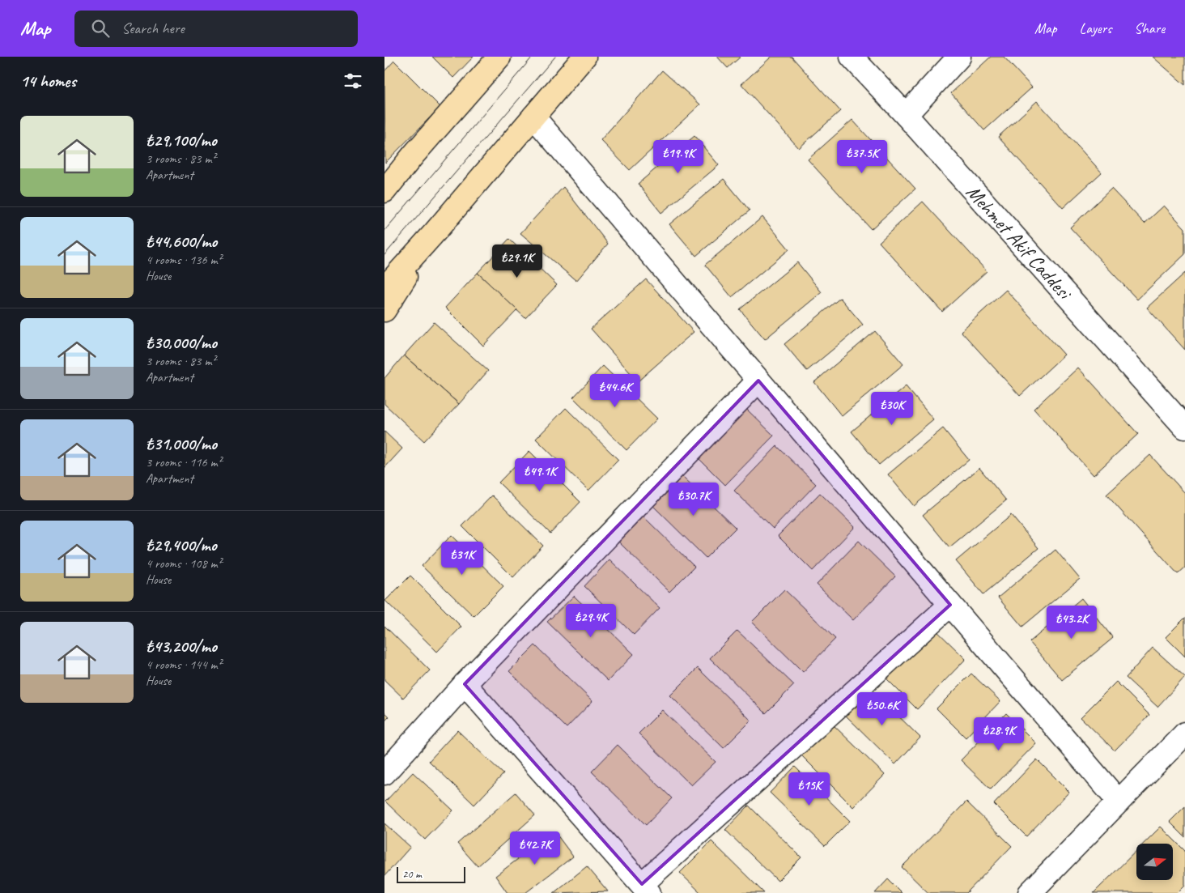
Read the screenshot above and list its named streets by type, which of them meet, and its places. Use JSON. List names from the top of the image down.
{
  "streets": {
    "street": ["Mehmet Akif Caddesi"]
  },
  "scale_bar": "20 m",
  "north": "right",
  "page": {
    "header": "Map",
    "search": "Search here",
    "nav": ["Map", "Layers", "Share"],
    "heading": "14 homes",
    "list": [
      {
        "name": "₺29,100/mo",
        "note": "3 rooms · 83 m² · Apartment"
      },
      {
        "name": "₺44,600/mo",
        "note": "4 rooms · 136 m² · House"
      },
      {
        "name": "₺30,000/mo",
        "note": "3 rooms · 83 m² · Apartment"
      },
      {
        "name": "₺31,000/mo",
        "note": "3 rooms · 116 m² · Apartment"
      },
      {
        "name": "₺29,400/mo",
        "note": "4 rooms · 108 m² · House"
      },
      {
        "name": "₺43,200/mo",
        "note": "4 rooms · 144 m² · House"
      }
    ],
    "price": [
      "₺19.9K",
      "₺37.5K",
      "₺29.1K",
      "₺44.6K",
      "₺30K",
      "₺49.1K",
      "₺30.7K",
      "₺31K",
      "₺29.4K",
      "₺43.2K",
      "₺50.6K",
      "₺28.9K",
      "₺15K",
      "₺42.7K"
    ],
    "scale": "20 m"
  }
}
